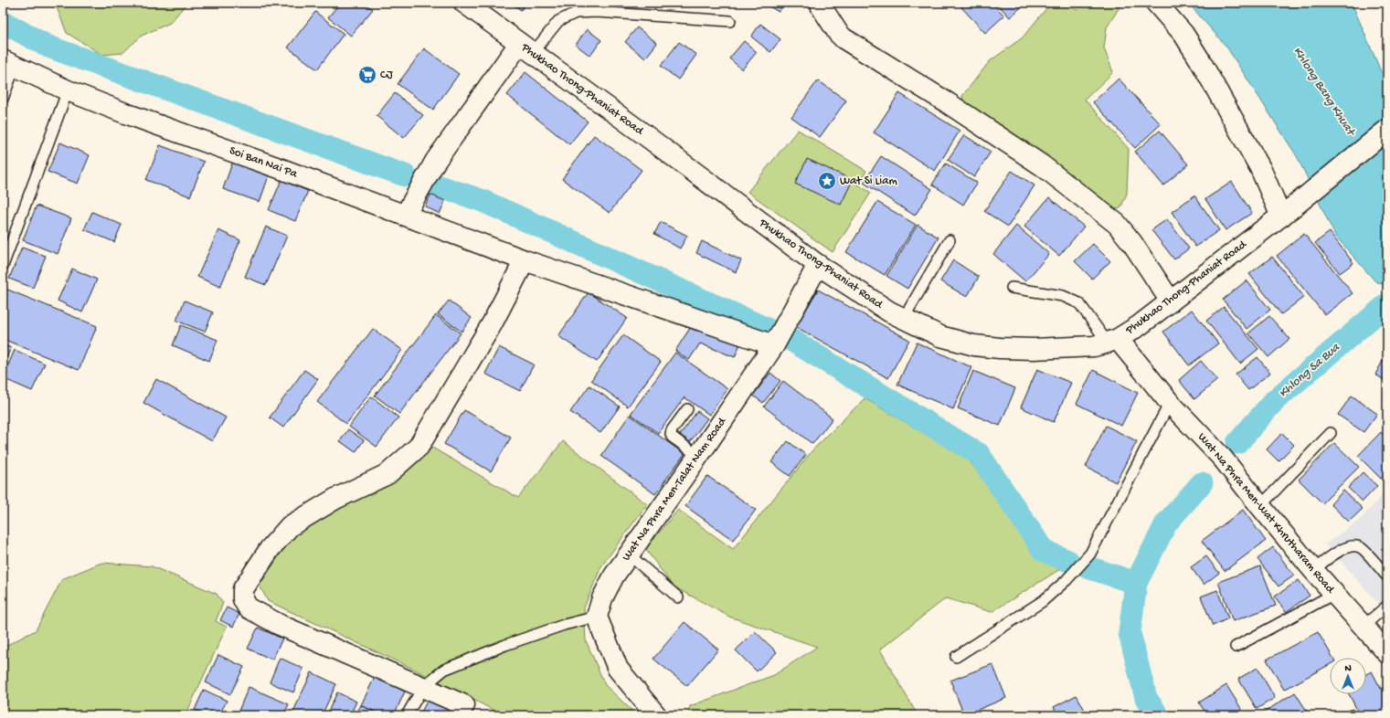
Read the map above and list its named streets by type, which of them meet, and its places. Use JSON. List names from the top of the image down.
{
  "streets": {
    "street": [
      "Phukhao Thong-Phaniat Road",
      "Soi Ban Nai Pa",
      "Wat Na Phra Men-Talat Nam Road",
      "Wat Na Phra Men-Wat Khrutharam Road"
    ]
  },
  "crossings": [
    ["Phukhao Thong-Phaniat Road", "Wat Na Phra Men-Talat Nam Road"],
    ["Phukhao Thong-Phaniat Road", "Wat Na Phra Men-Wat Khrutharam Road"],
    ["Soi Ban Nai Pa", "Wat Na Phra Men-Talat Nam Road"]
  ],
  "water": ["Khlong Bang Khuat", "Khlong Sa Bua"],
  "places": {
    "supermarket": ["CJ"],
    "place": ["Wat Si Liam"]
  },
  "north": "top"
}
